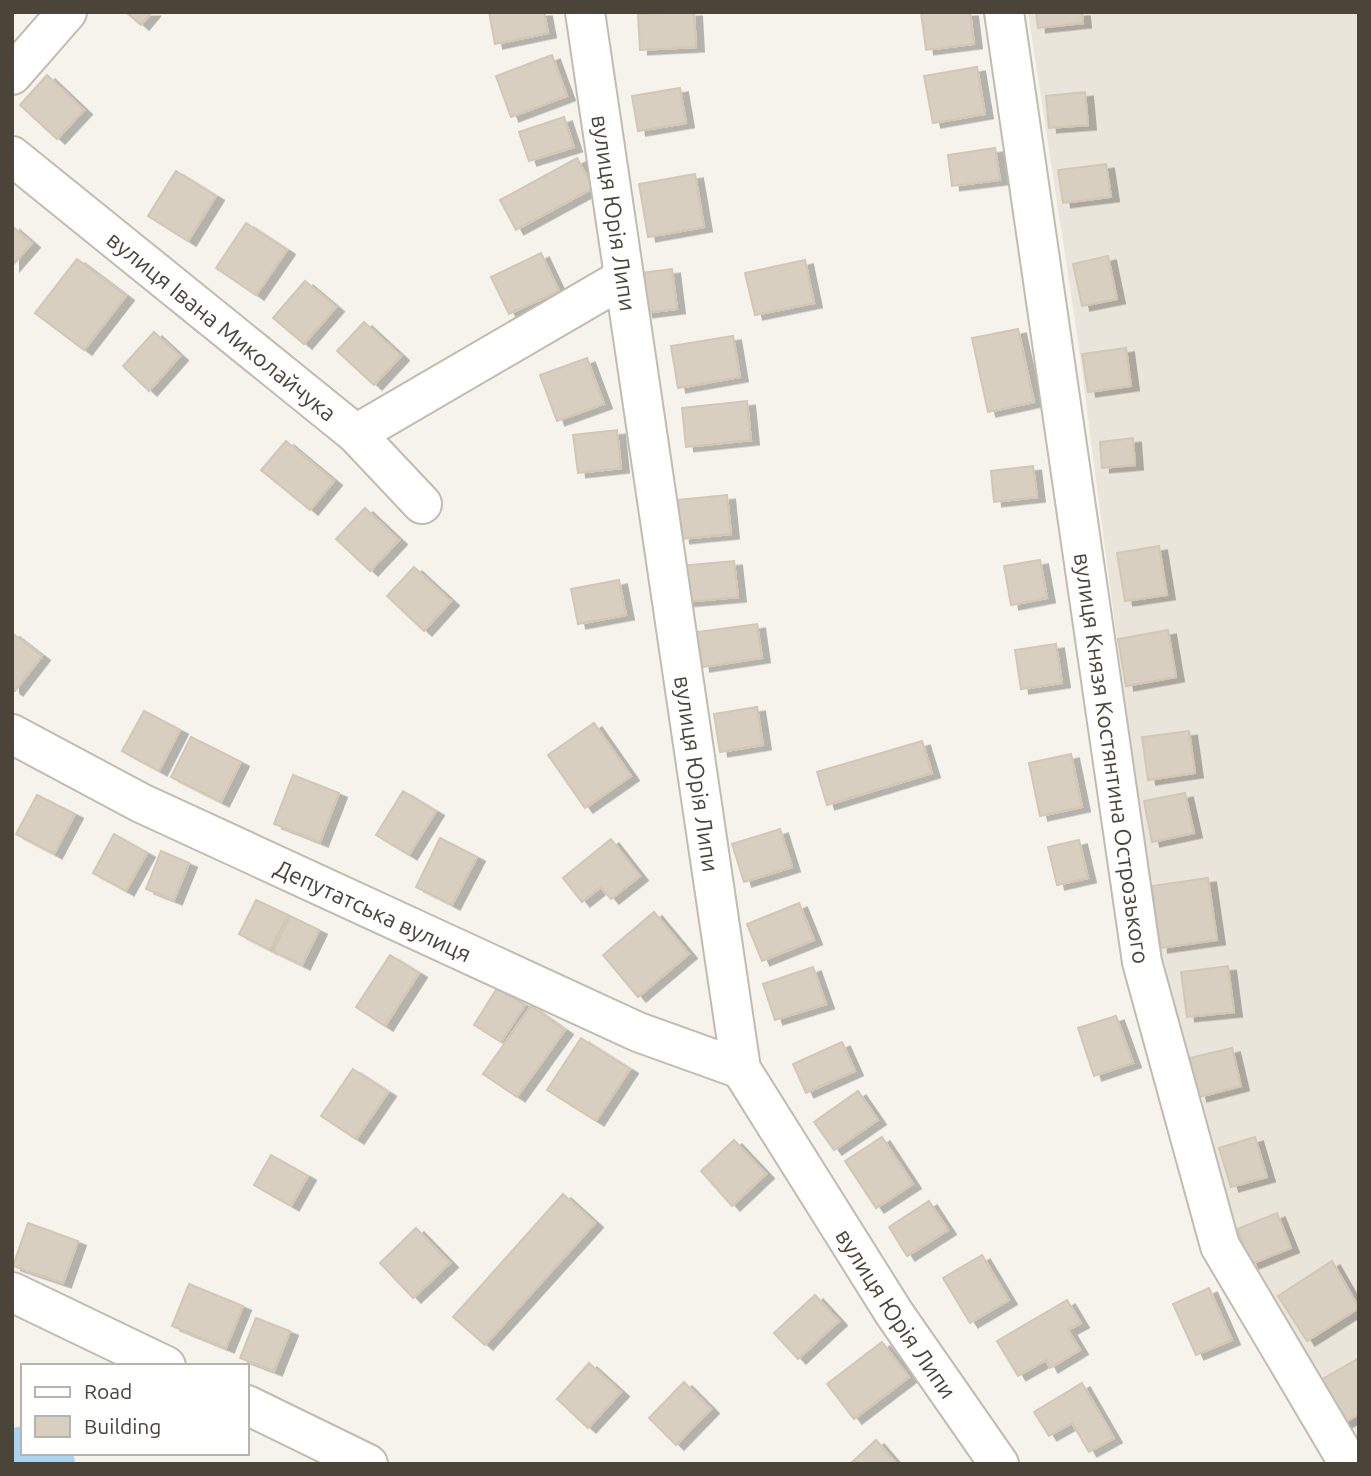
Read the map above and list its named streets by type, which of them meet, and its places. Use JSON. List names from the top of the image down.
{
  "streets": {
    "street": [
      "вулиця Юрія Липи",
      "вулиця Івана Миколайчука",
      "вулиця Князя Костянтина Острозького",
      "Депутатська вулиця"
    ]
  },
  "crossings": [
    ["вулиця Юрія Липи", "Депутатська вулиця"]
  ],
  "legend": ["Road", "Building"]
}
